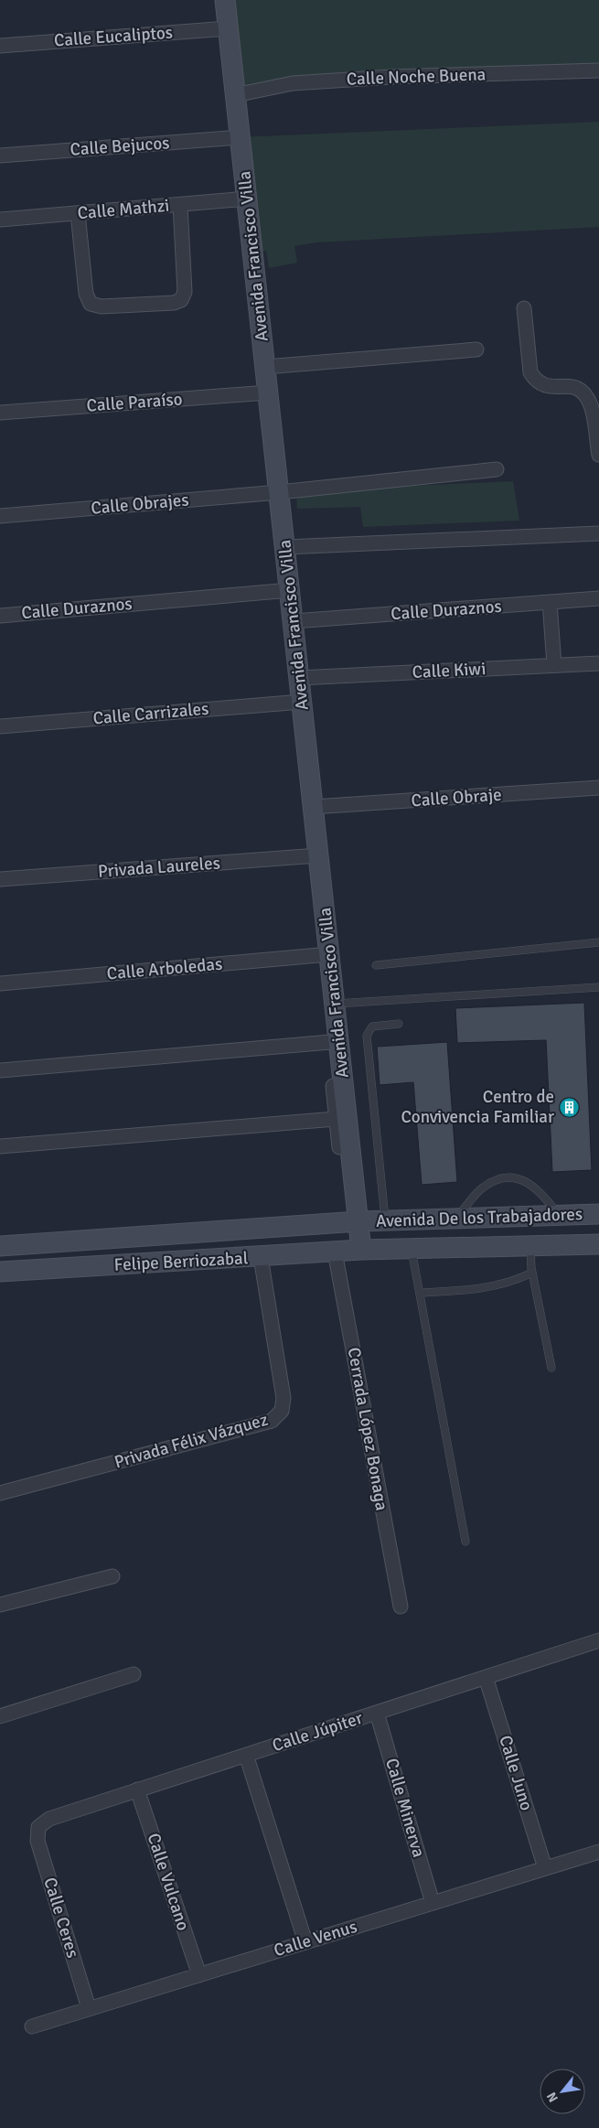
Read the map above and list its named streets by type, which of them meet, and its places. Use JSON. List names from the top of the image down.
{
  "streets": {
    "street": [
      "Calle Eucaliptos",
      "Calle Noche Buena",
      "Calle Bejucos",
      "Calle Mathzi",
      "Avenida Francisco Villa",
      "Calle Paraíso",
      "Calle Obrajes",
      "Calle Duraznos",
      "Calle Kiwi",
      "Calle Carrizales",
      "Calle Obraje",
      "Privada Laureles",
      "Calle Arboledas",
      "Avenida De los Trabajadores",
      "Felipe Berriozabal",
      "Cerrada López Bonaga",
      "Privada Félix Vázquez",
      "Calle Júpiter",
      "Calle Juno",
      "Calle Minerva",
      "Calle Vulcano",
      "Calle Ceres",
      "Calle Venus"
    ]
  },
  "crossings": [
    ["Calle Eucaliptos", "Avenida Francisco Villa"],
    ["Calle Noche Buena", "Avenida Francisco Villa"],
    ["Calle Bejucos", "Avenida Francisco Villa"],
    ["Calle Mathzi", "Avenida Francisco Villa"],
    ["Avenida Francisco Villa", "Calle Paraíso"],
    ["Avenida Francisco Villa", "Calle Obrajes"],
    ["Avenida Francisco Villa", "Calle Duraznos"],
    ["Avenida Francisco Villa", "Calle Kiwi"],
    ["Avenida Francisco Villa", "Calle Carrizales"],
    ["Avenida Francisco Villa", "Calle Obraje"],
    ["Avenida Francisco Villa", "Privada Laureles"],
    ["Avenida Francisco Villa", "Calle Arboledas"],
    ["Avenida Francisco Villa", "Avenida De los Trabajadores"],
    ["Avenida Francisco Villa", "Felipe Berriozabal"],
    ["Avenida De los Trabajadores", "Felipe Berriozabal"],
    ["Felipe Berriozabal", "Cerrada López Bonaga"],
    ["Felipe Berriozabal", "Privada Félix Vázquez"],
    ["Calle Júpiter", "Calle Juno"],
    ["Calle Júpiter", "Calle Minerva"],
    ["Calle Júpiter", "Calle Vulcano"],
    ["Calle Júpiter", "Calle Ceres"],
    ["Calle Juno", "Calle Venus"],
    ["Calle Minerva", "Calle Venus"],
    ["Calle Vulcano", "Calle Venus"],
    ["Calle Ceres", "Calle Venus"]
  ],
  "places": {
    "building": ["Centro de Convivencia Familiar"]
  },
  "north": "bottom left"
}
